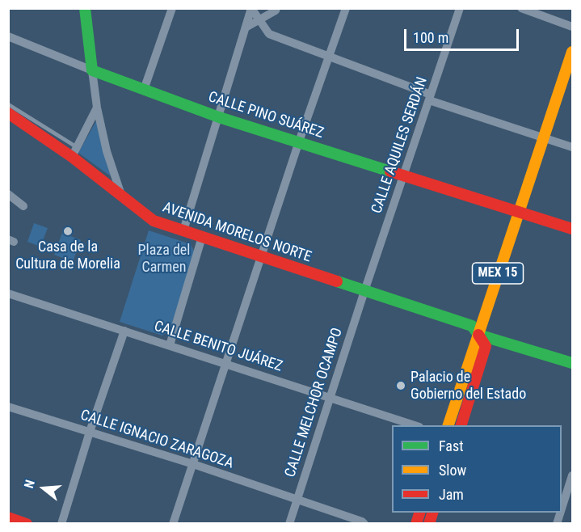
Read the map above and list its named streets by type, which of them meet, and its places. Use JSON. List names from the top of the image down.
{
  "streets": {
    "main road": ["CALLE PINO SUÁREZ", "AVENIDA MORELOS NORTE", "MEX 15"],
    "street": [
      "CALLE AQUILES SERDÁN",
      "CALLE BENITO JUÁREZ",
      "CALLE MELCHOR OCAMPO",
      "CALLE IGNACIO ZARAGOZA"
    ]
  },
  "crossings": [
    ["CALLE PINO SUÁREZ", "CALLE AQUILES SERDÁN"],
    ["CALLE PINO SUÁREZ", "MEX 15"],
    ["CALLE AQUILES SERDÁN", "AVENIDA MORELOS NORTE"],
    ["CALLE AQUILES SERDÁN", "CALLE MELCHOR OCAMPO"],
    ["AVENIDA MORELOS NORTE", "MEX 15"],
    ["AVENIDA MORELOS NORTE", "CALLE MELCHOR OCAMPO"],
    ["CALLE BENITO JUÁREZ", "CALLE MELCHOR OCAMPO"],
    ["CALLE MELCHOR OCAMPO", "CALLE IGNACIO ZARAGOZA"]
  ],
  "parks": ["Plaza del Carmen"],
  "places": ["Casa de la Cultura de Morelia", "Palacio de Gobierno del Estado"],
  "legend": ["Fast", "Slow", "Jam"],
  "scale_bar": "100 m",
  "north": "left"
}
